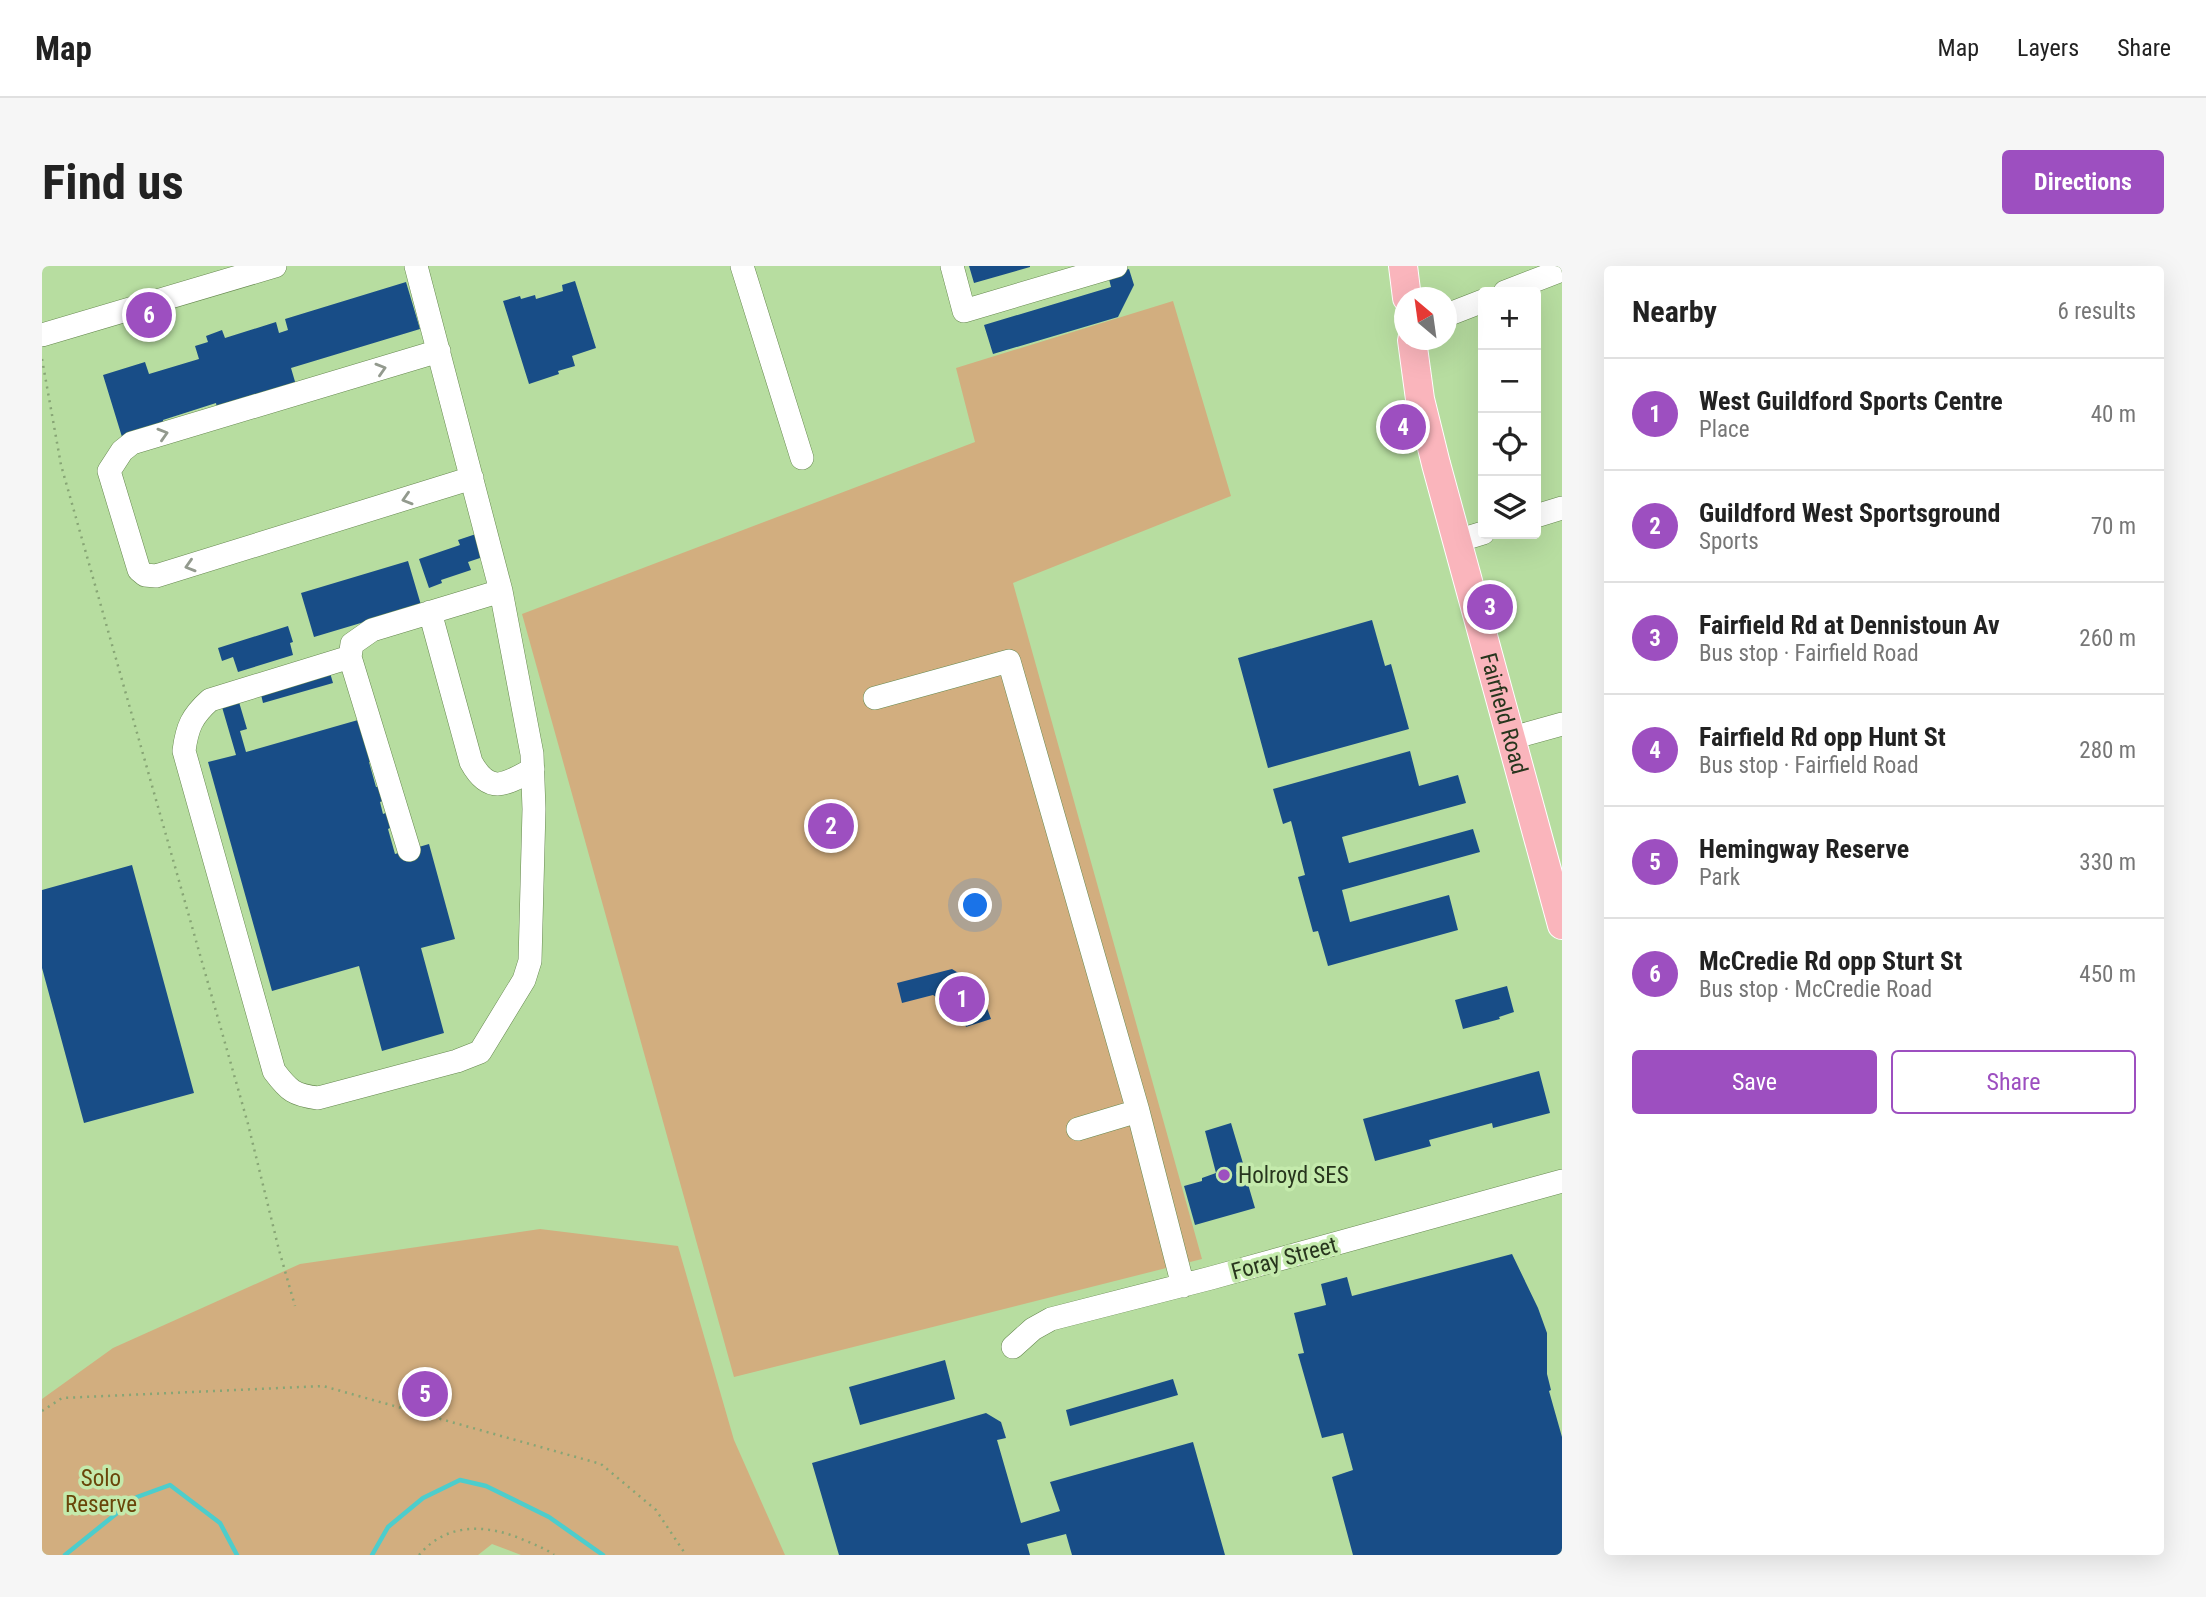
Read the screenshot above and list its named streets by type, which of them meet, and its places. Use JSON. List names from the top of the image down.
{
  "streets": {
    "main road": ["Fairfield Road"],
    "street": ["Foray Street"]
  },
  "parks": ["Solo Reserve"],
  "places": ["Holroyd SES"],
  "north": "top left",
  "page": {
    "header": "Map",
    "nav": ["Map", "Layers", "Share"],
    "buttons": [
      "Directions",
      ["Save", "Share"]
    ],
    "title": "Find us",
    "heading": ["Nearby", "6 results"],
    "map_buttons": ["+", "−"],
    "pins": [
      "6",
      "4",
      "3",
      "2",
      "1",
      "5"
    ],
    "list": [
      {
        "mark": "1",
        "name": "West Guildford Sports Centre",
        "note": "Place",
        "value": "40 m"
      },
      {
        "mark": "2",
        "name": "Guildford West Sportsground",
        "note": "Sports",
        "value": "70 m"
      },
      {
        "mark": "3",
        "name": "Fairfield Rd at Dennistoun Av",
        "note": "Bus stop · Fairfield Road",
        "value": "260 m"
      },
      {
        "mark": "4",
        "name": "Fairfield Rd opp Hunt St",
        "note": "Bus stop · Fairfield Road",
        "value": "280 m"
      },
      {
        "mark": "5",
        "name": "Hemingway Reserve",
        "note": "Park",
        "value": "330 m"
      },
      {
        "mark": "6",
        "name": "McCredie Rd opp Sturt St",
        "note": "Bus stop · McCredie Road",
        "value": "450 m"
      }
    ]
  }
}
